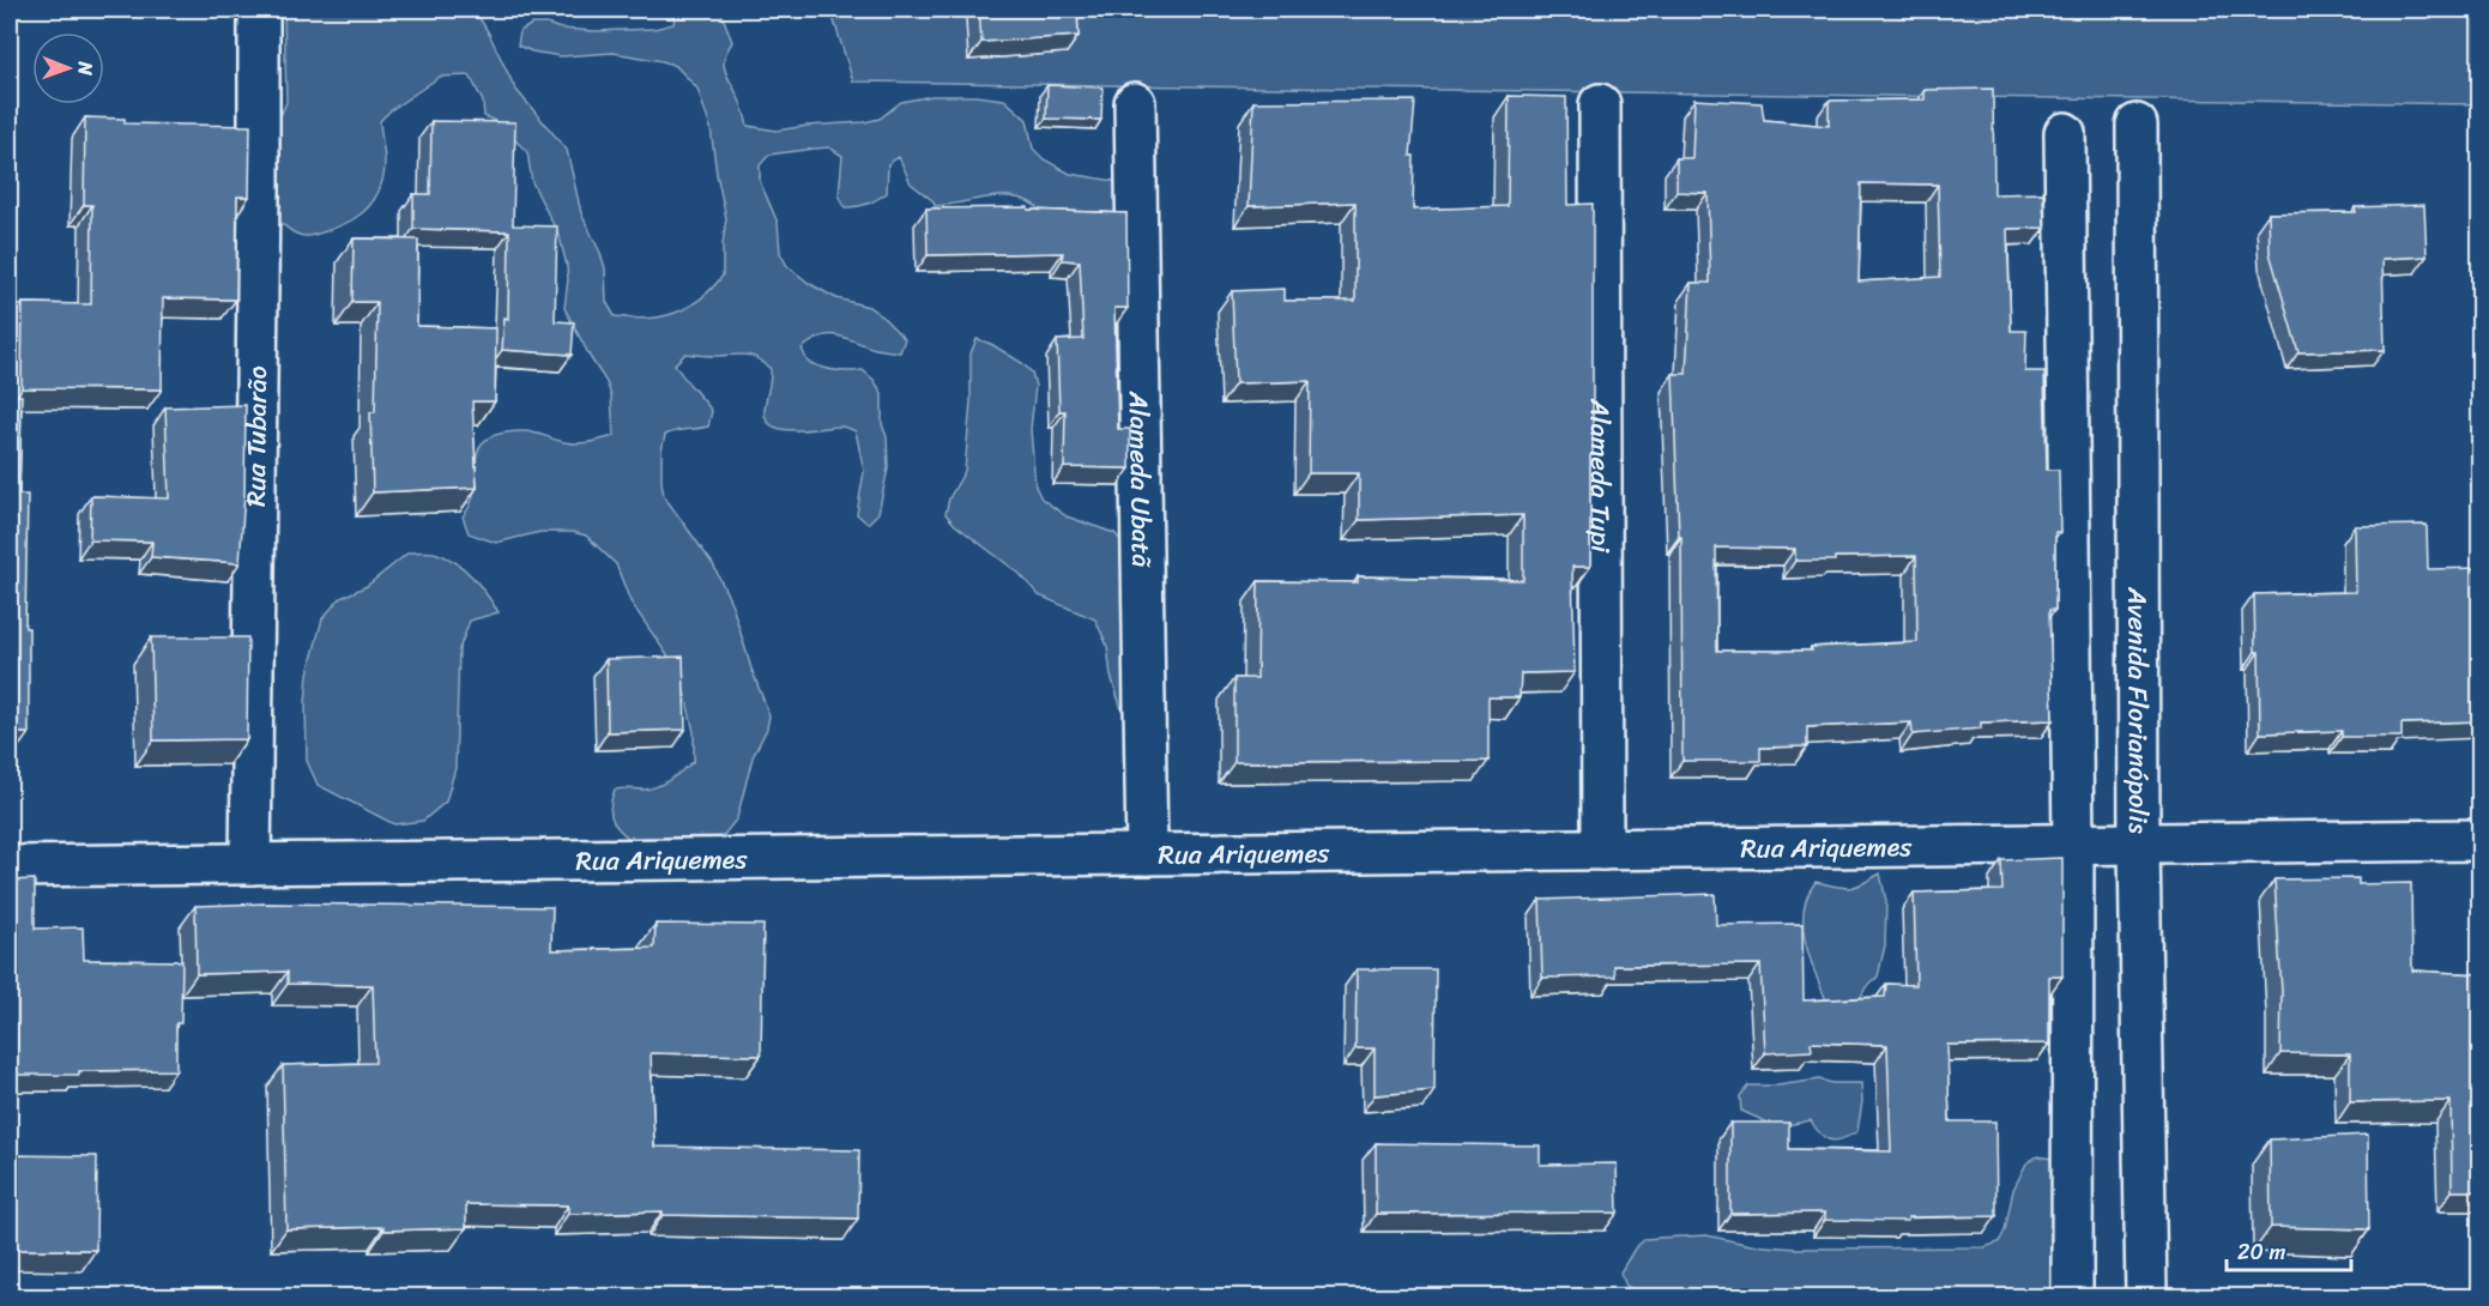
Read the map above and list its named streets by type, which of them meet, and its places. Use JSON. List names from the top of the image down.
{
  "streets": {
    "street": [
      "Rua Tubarão",
      "Alameda Tupi",
      "Alameda Ubatã",
      "Avenida Florianópolis",
      "Rua Ariquemes"
    ]
  },
  "crossings": [
    ["Rua Tubarão", "Rua Ariquemes"],
    ["Alameda Tupi", "Rua Ariquemes"],
    ["Alameda Ubatã", "Rua Ariquemes"],
    ["Avenida Florianópolis", "Rua Ariquemes"]
  ],
  "scale_bar": "20 m",
  "north": "right"
}
